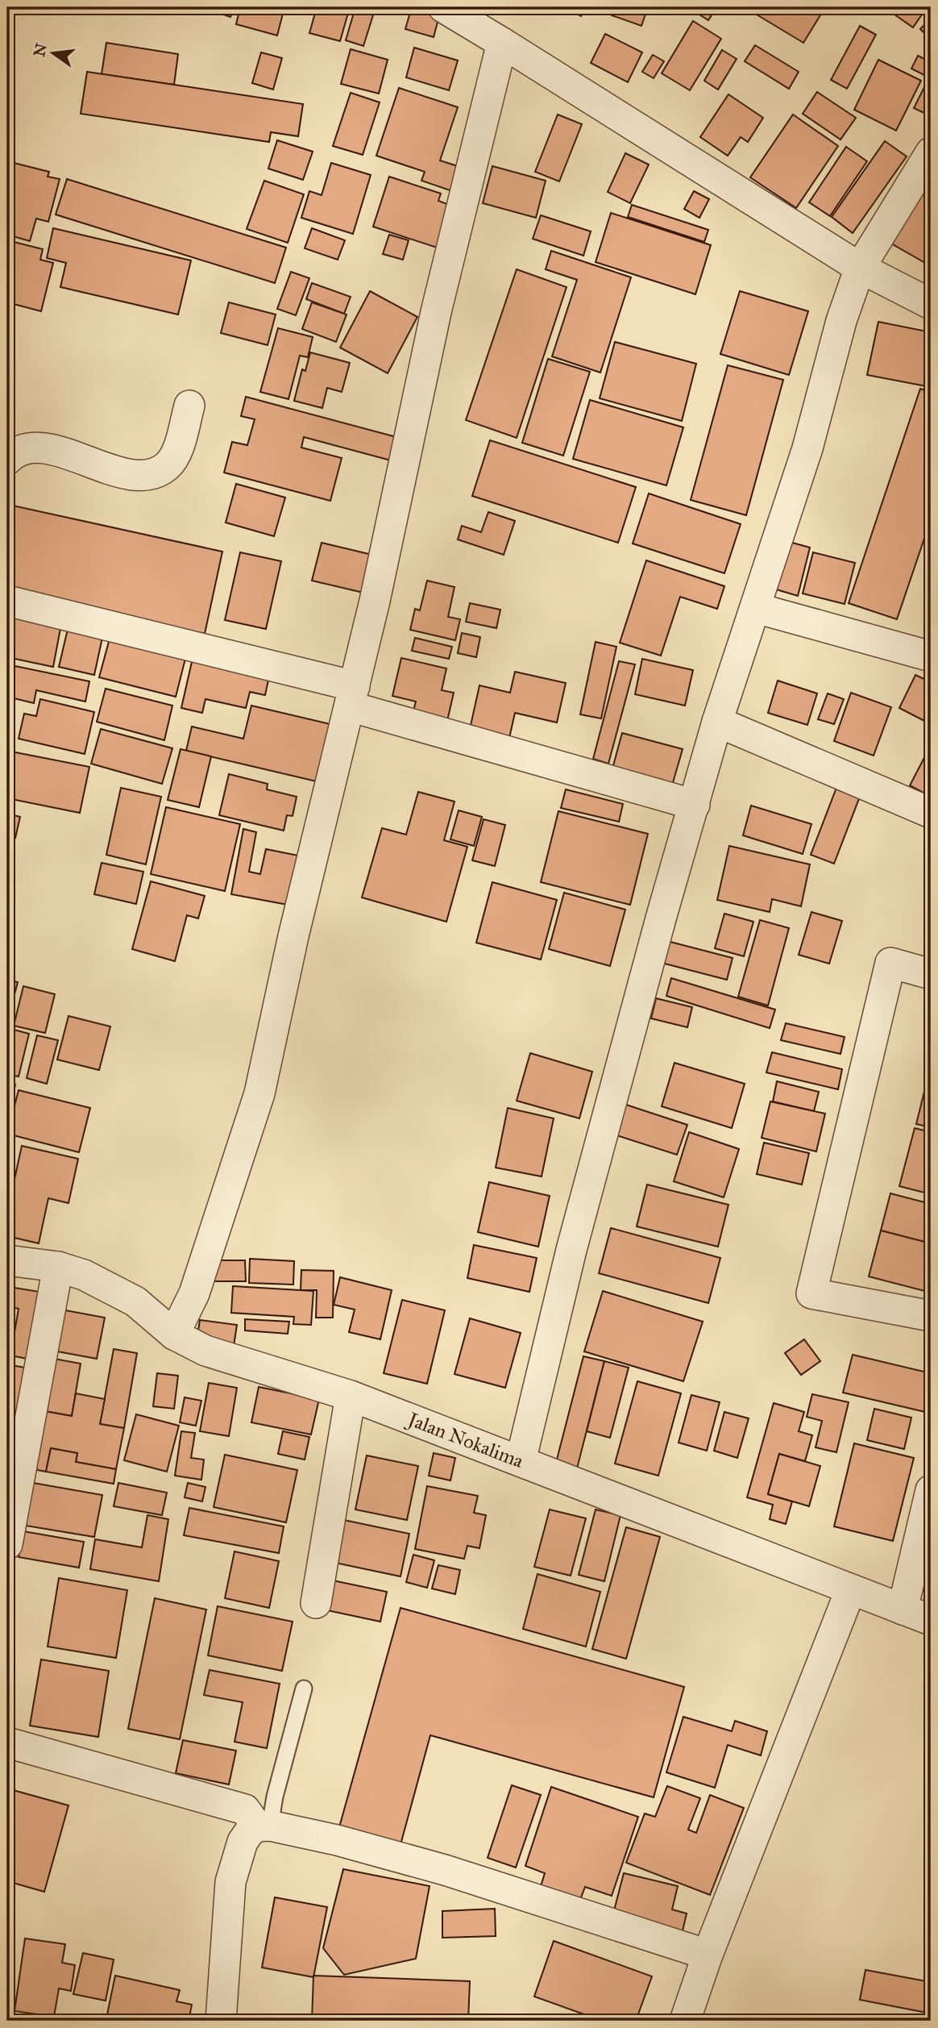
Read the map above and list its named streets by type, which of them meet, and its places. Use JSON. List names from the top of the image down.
{
  "streets": {
    "street": ["Jalan Nokalima"]
  },
  "north": "left"
}
